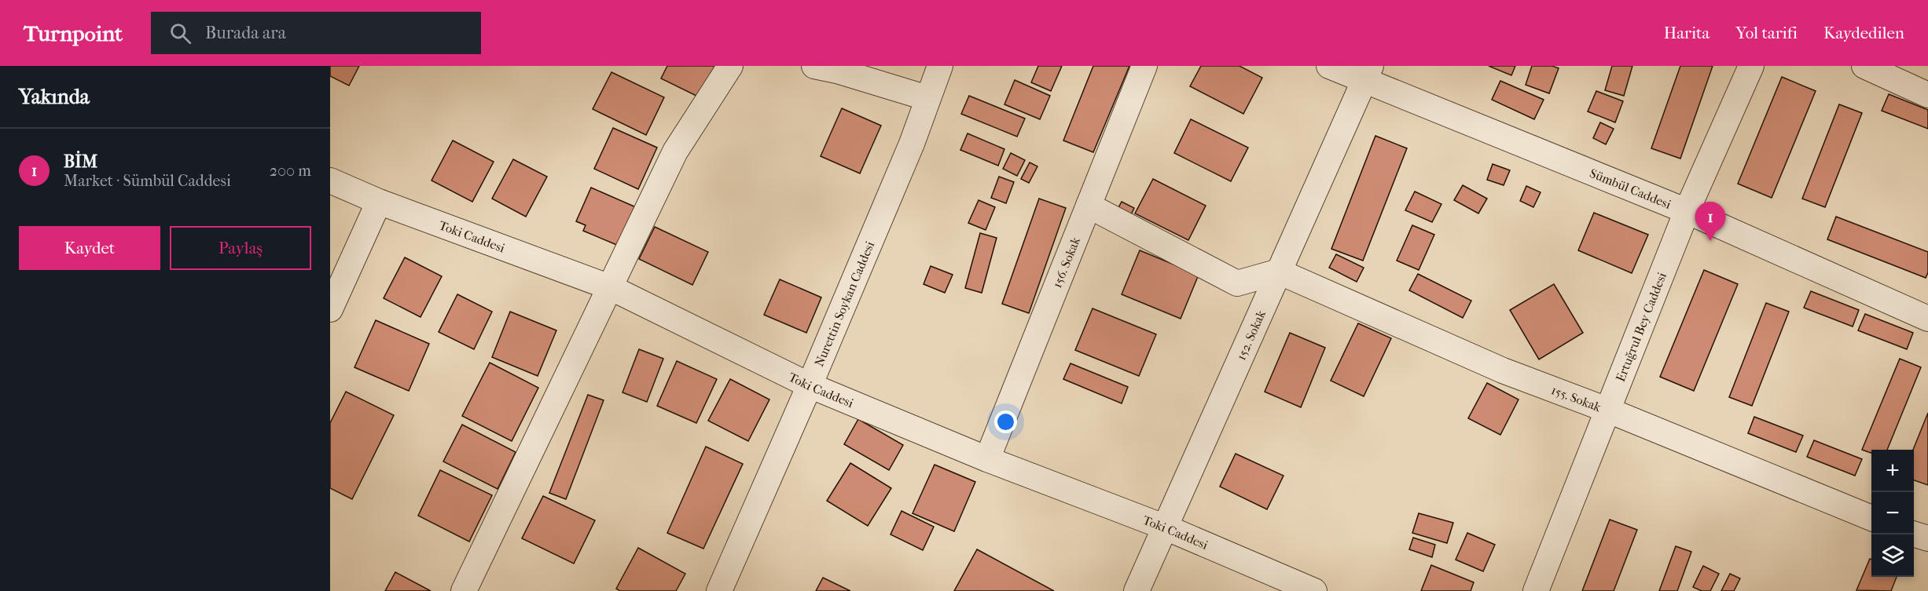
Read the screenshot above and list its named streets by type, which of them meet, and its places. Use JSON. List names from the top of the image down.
{
  "streets": {
    "street": [
      "Sümbül Caddesi",
      "Toki Caddesi",
      "156. Sokak",
      "Nurettin Soykan Caddesi",
      "Ertuğrul Bey Caddesi",
      "152. Sokak",
      "155. Sokak"
    ]
  },
  "crossings": [
    ["Sümbül Caddesi", "Ertuğrul Bey Caddesi"],
    ["Sümbül Caddesi", "152. Sokak"],
    ["Toki Caddesi", "156. Sokak"],
    ["Toki Caddesi", "Nurettin Soykan Caddesi"],
    ["Toki Caddesi", "152. Sokak"],
    ["Ertuğrul Bey Caddesi", "155. Sokak"],
    ["152. Sokak", "155. Sokak"]
  ],
  "page": {
    "header": "Turnpoint",
    "search": "Burada ara",
    "nav": ["Harita", "Yol tarifi", "Kaydedilen"],
    "heading": "Yakında",
    "list": [
      {
        "mark": "1",
        "name": "BİM",
        "note": "Market · Sümbül Caddesi",
        "value": "200 m"
      }
    ],
    "pins": "1",
    "buttons": ["Kaydet", "Paylaş"],
    "map_buttons": ["+", "−"]
  }
}
